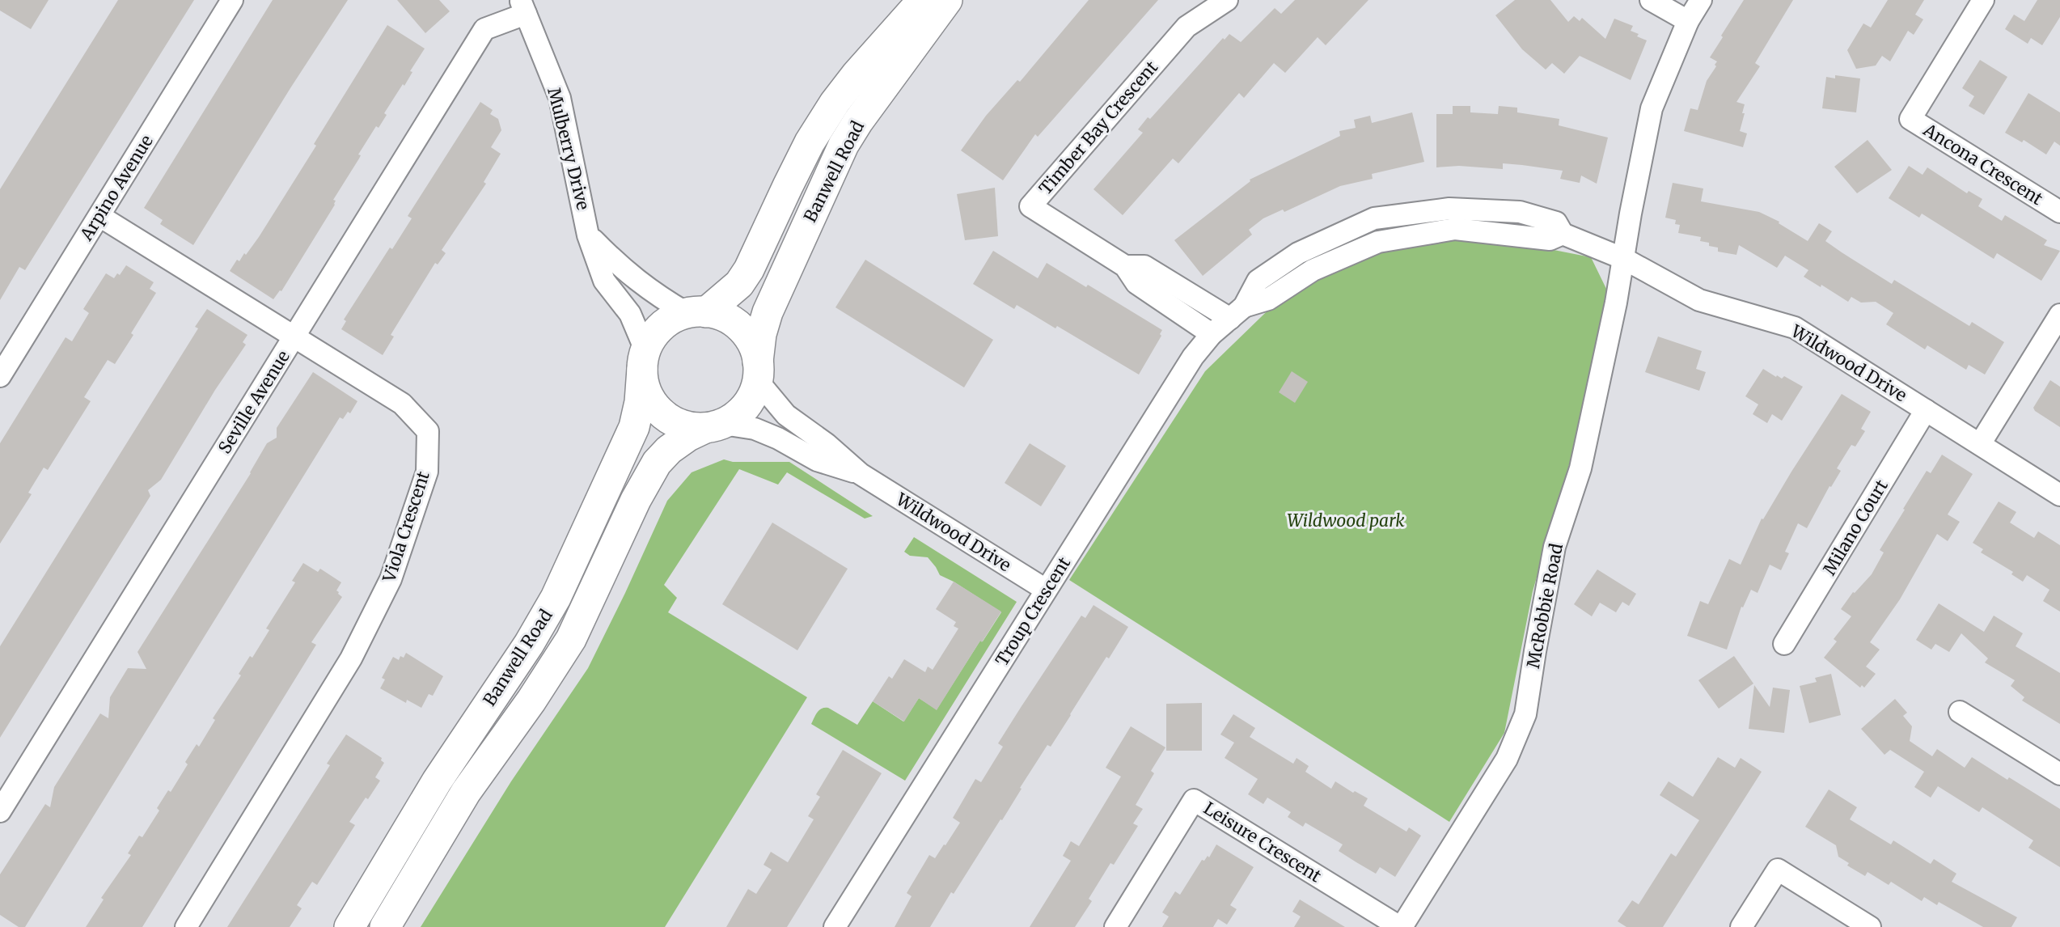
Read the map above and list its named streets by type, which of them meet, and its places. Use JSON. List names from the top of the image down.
{
  "streets": {
    "main road": ["Banwell Road"],
    "street": [
      "Timber Bay Crescent",
      "Mulberry Drive",
      "Ancona Crescent",
      "Arpino Avenue",
      "Wildwood Drive",
      "Seville Avenue",
      "Viola Crescent",
      "Milano Court",
      "McRobbie Road",
      "Troup Crescent",
      "Leisure Crescent"
    ]
  },
  "crossings": [
    ["Timber Bay Crescent", "Troup Crescent"],
    ["Mulberry Drive", "Banwell Road"],
    ["Mulberry Drive", "Wildwood Drive"],
    ["Mulberry Drive", "Seville Avenue"],
    ["Banwell Road", "Wildwood Drive"],
    ["Arpino Avenue", "Viola Crescent"],
    ["Wildwood Drive", "Milano Court"],
    ["Wildwood Drive", "McRobbie Road"],
    ["Wildwood Drive", "Troup Crescent"],
    ["Seville Avenue", "Viola Crescent"],
    ["McRobbie Road", "Leisure Crescent"]
  ],
  "parks": ["Wildwood park"]
}
